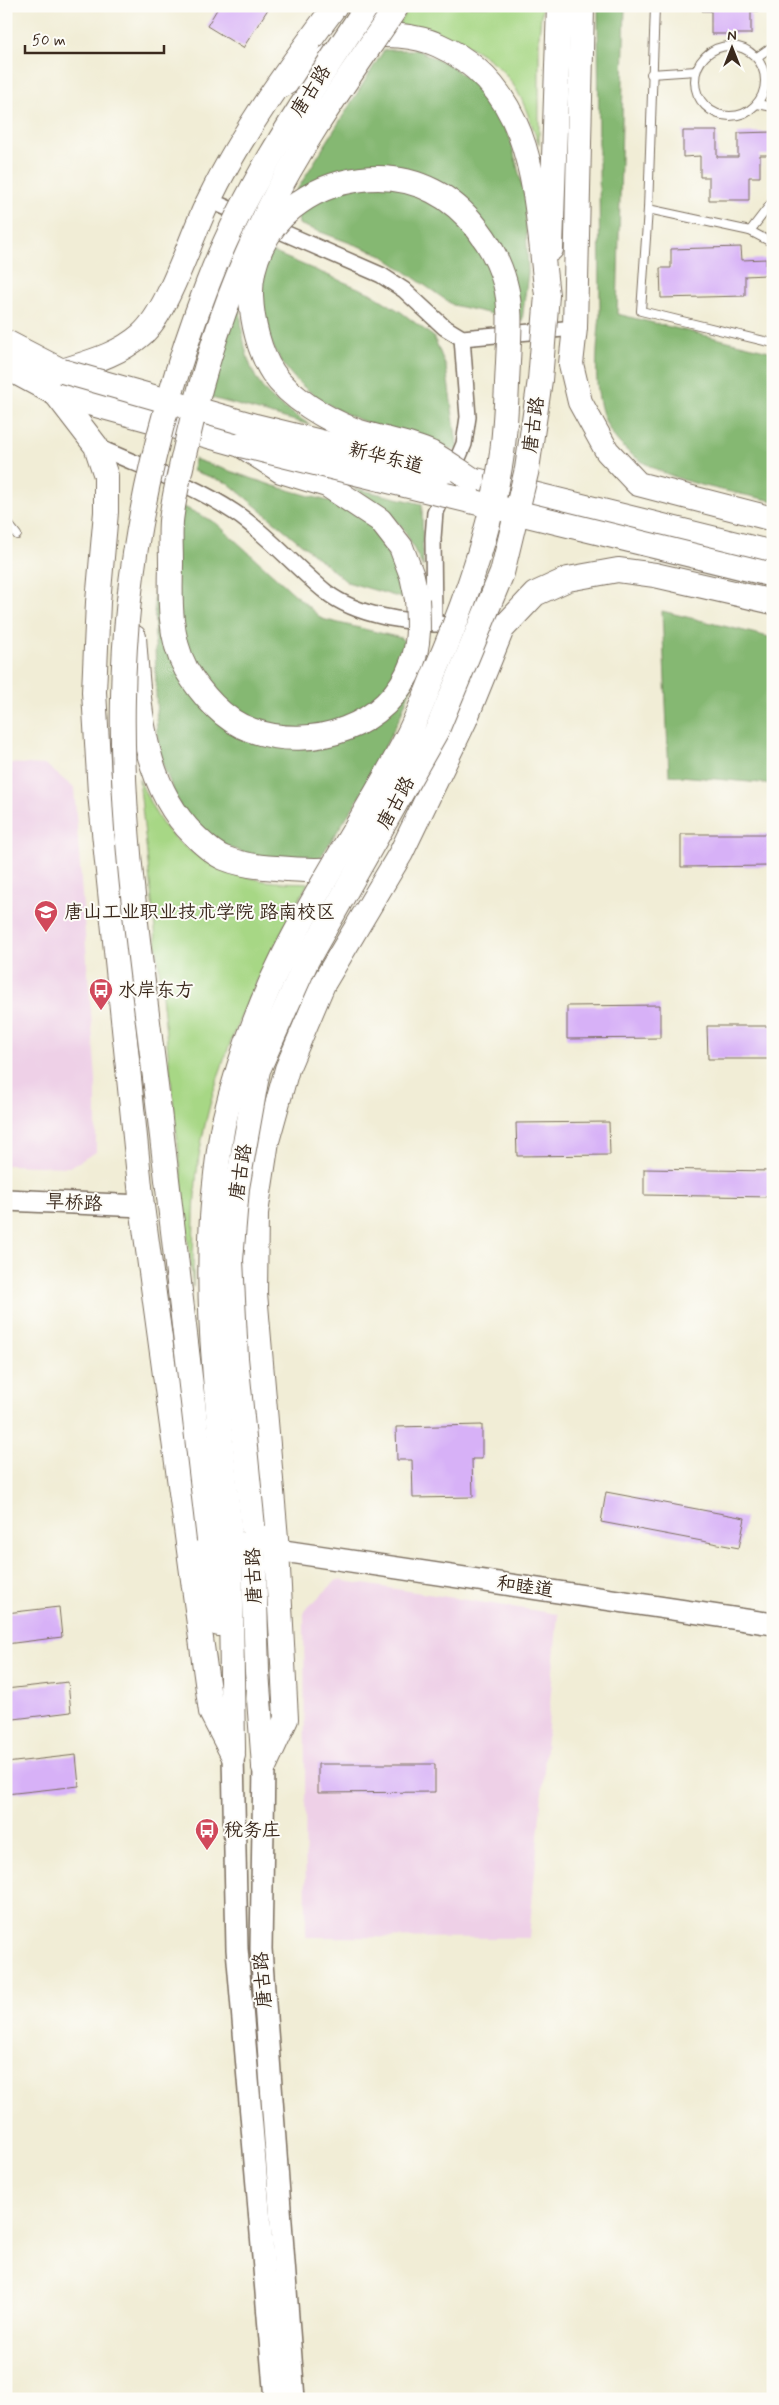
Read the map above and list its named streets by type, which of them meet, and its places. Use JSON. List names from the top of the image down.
{
  "streets": {
    "main road": [
      "唐古路",
      "新华东道",
      "旱桥路",
      "和睦道"
    ]
  },
  "places": {
    "school or university": ["唐山工业职业技术学院 路南校区"],
    "bus stop": ["水岸东方", "税务庄"]
  },
  "scale_bar": "50 m",
  "north": "top"
}
